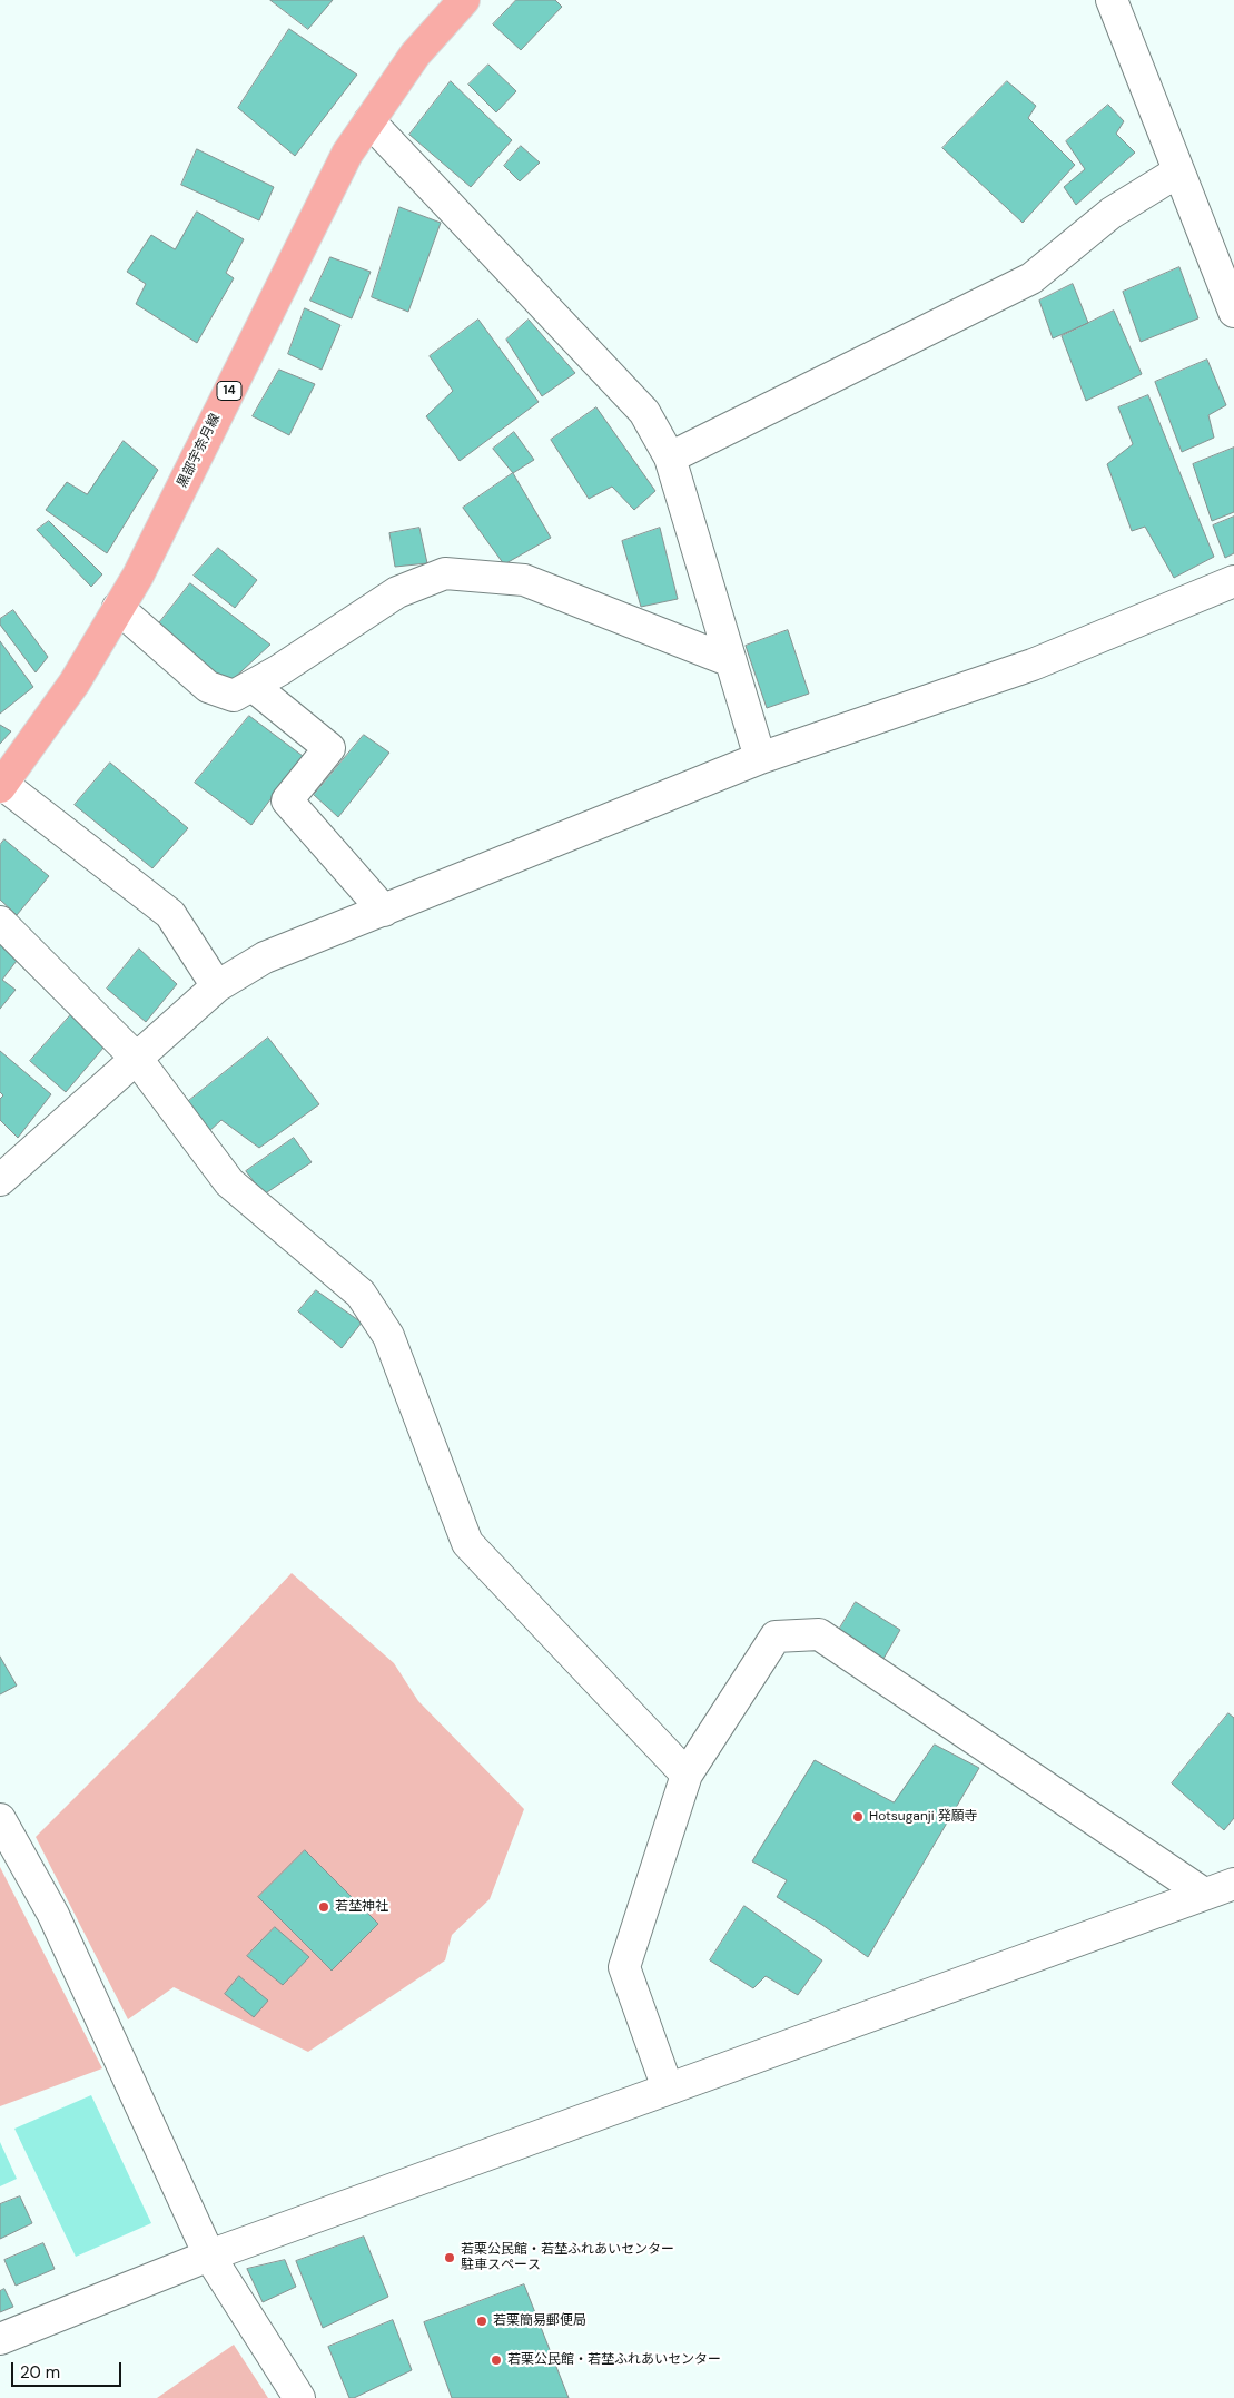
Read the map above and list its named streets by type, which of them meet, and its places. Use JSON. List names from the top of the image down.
{
  "streets": {
    "main road": ["14", "黒部宇奈月線"]
  },
  "places": [
    "Hotsuganji 発願寺",
    "若埜神社",
    "若栗公民館・若埜ふれあいセンター 駐車スペース",
    "若栗簡易郵便局",
    "若栗公民館・若埜ふれあいセンター"
  ],
  "scale_bar": "20 m"
}
